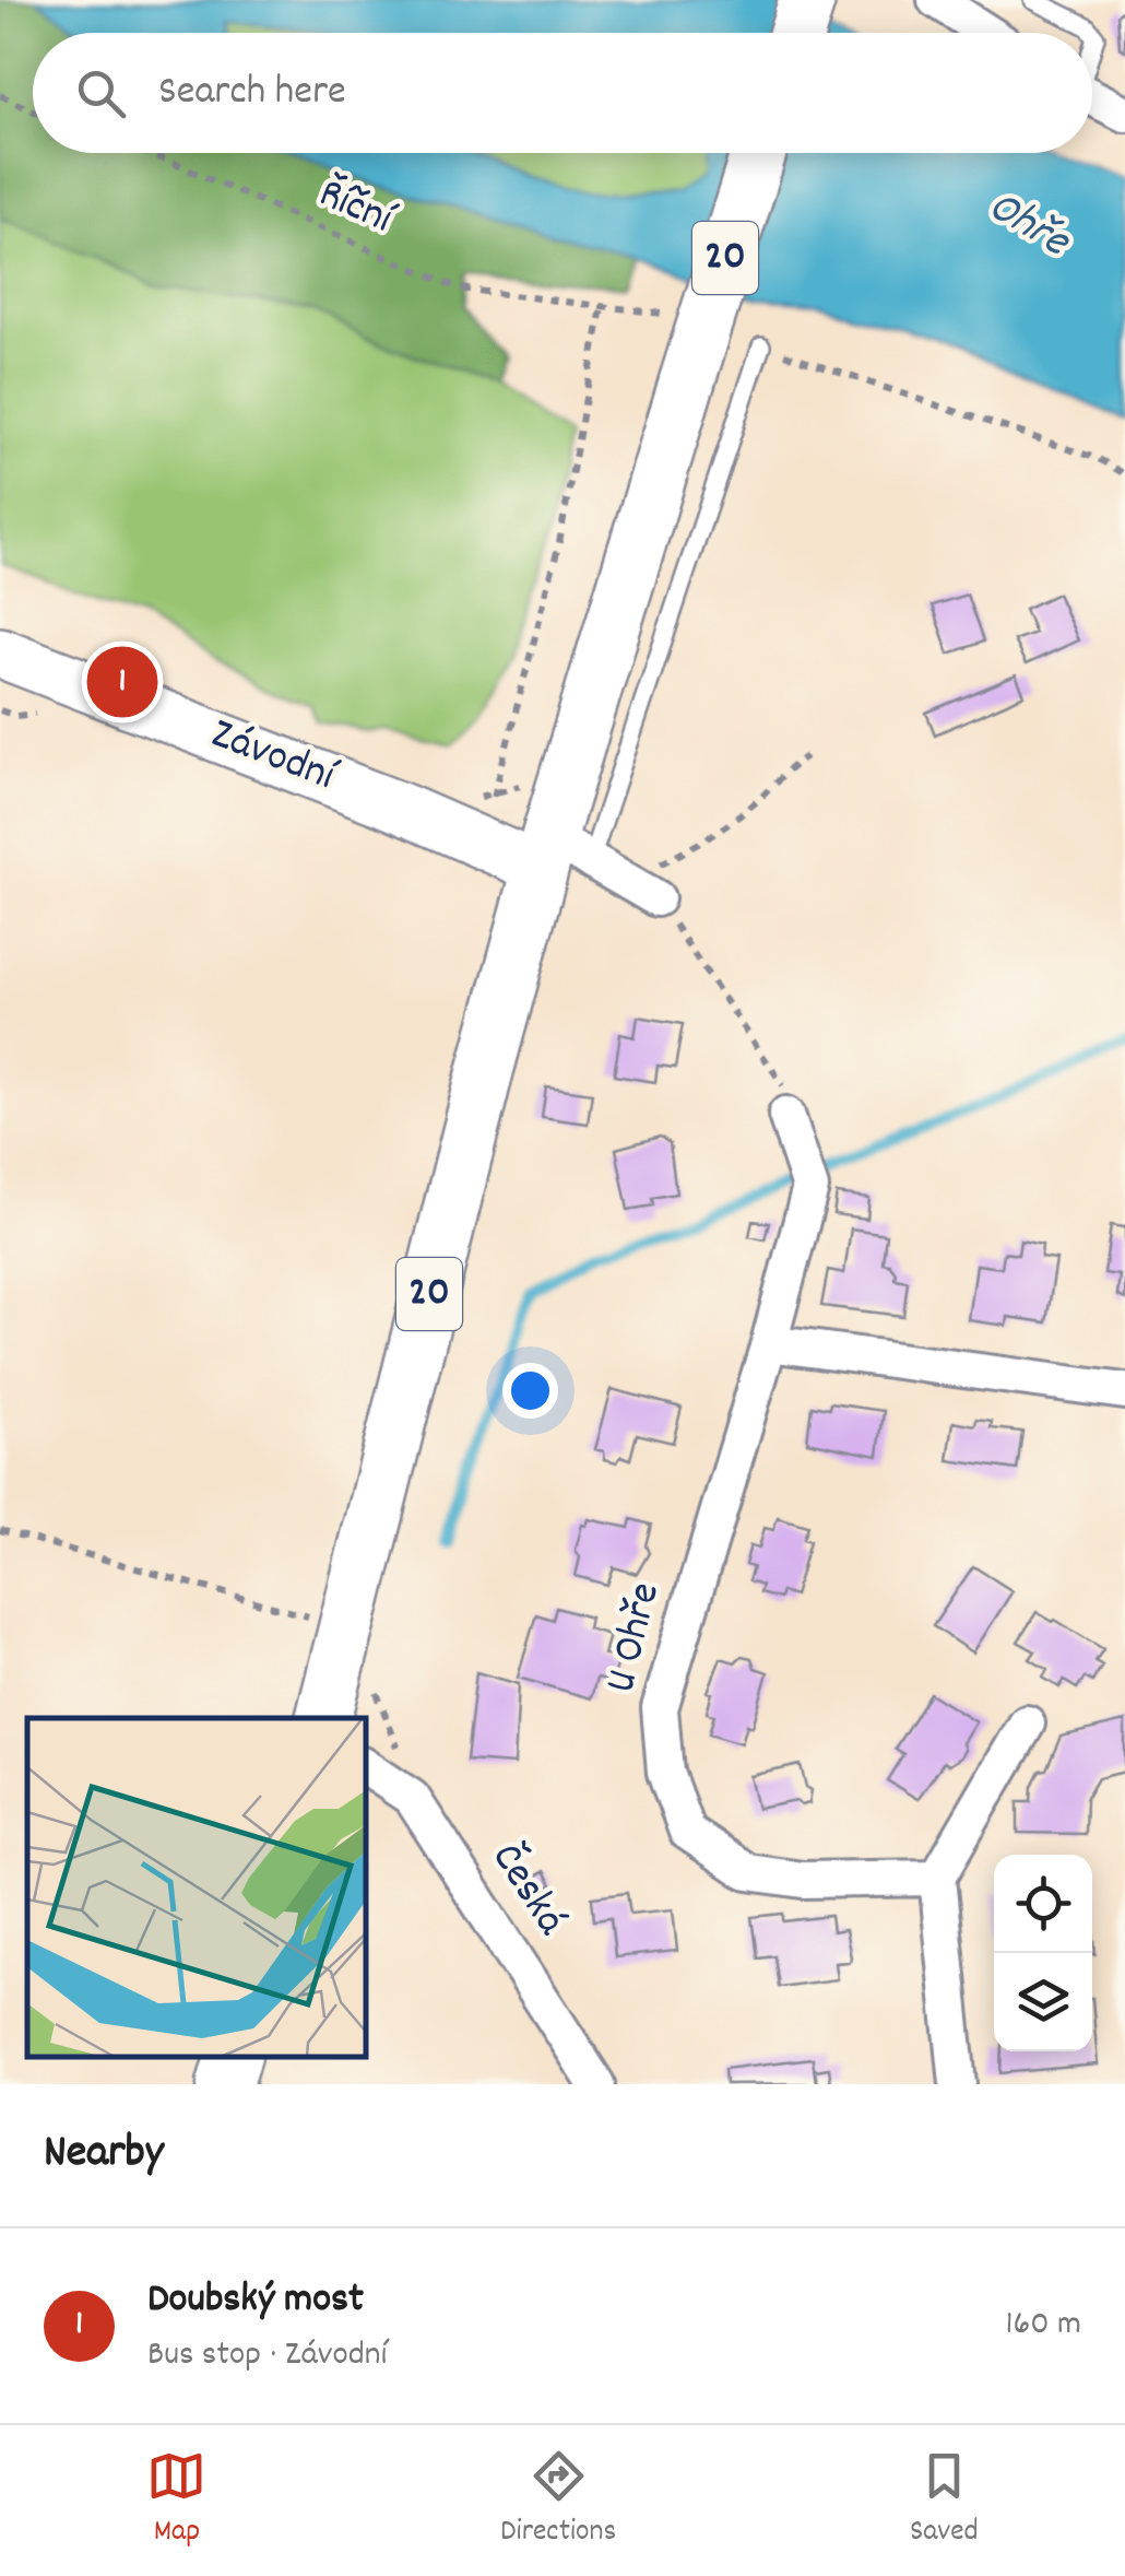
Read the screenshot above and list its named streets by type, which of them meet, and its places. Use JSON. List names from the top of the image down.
{
  "streets": {
    "main road": ["20"],
    "street": ["Závodní", "U Ohře", "Česká"],
    "path": ["Říční"]
  },
  "crossings": [
    ["20", "Závodní"]
  ],
  "water": ["Ohře"],
  "page": {
    "search": "Search here",
    "pins": "1",
    "heading": "Nearby",
    "list": [
      {
        "mark": "1",
        "name": "Doubský most",
        "note": "Bus stop · Závodní",
        "value": "160 m"
      }
    ],
    "nav": ["Map", "Directions", "Saved"]
  }
}
